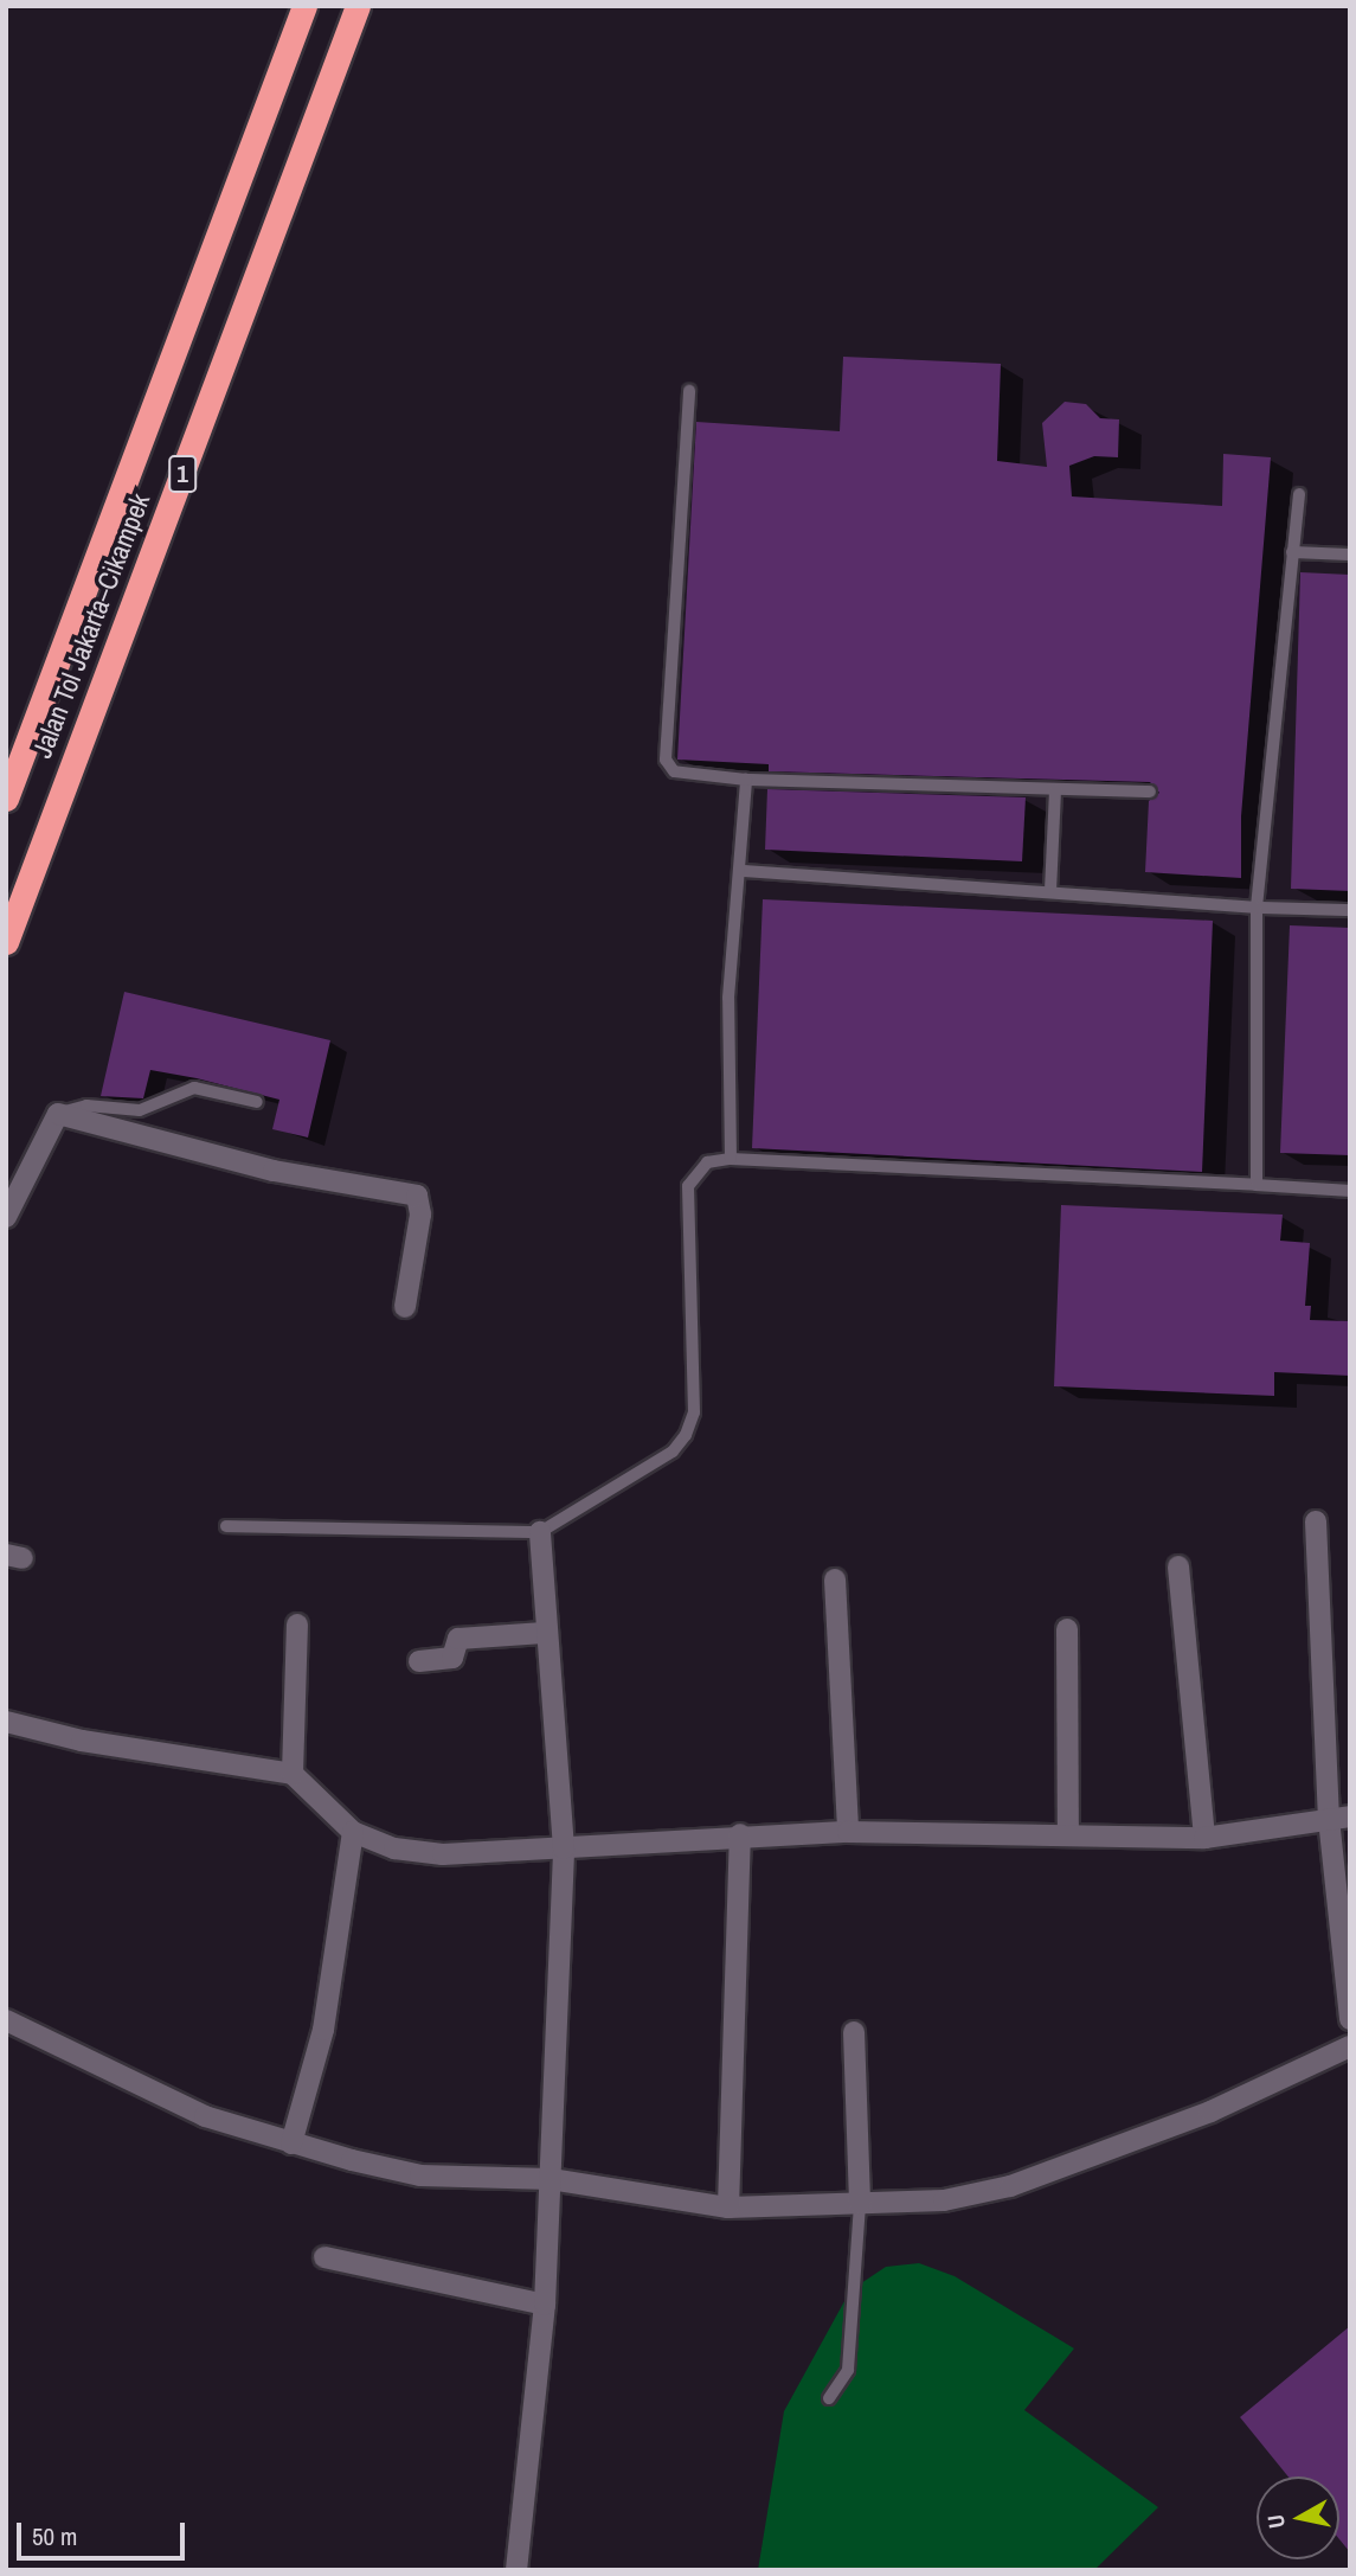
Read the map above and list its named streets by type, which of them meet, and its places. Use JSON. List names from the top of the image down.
{
  "streets": {
    "highway": ["1", "Jalan Tol Jakarta–Cikampek"]
  },
  "scale_bar": "50 m",
  "north": "left"
}
